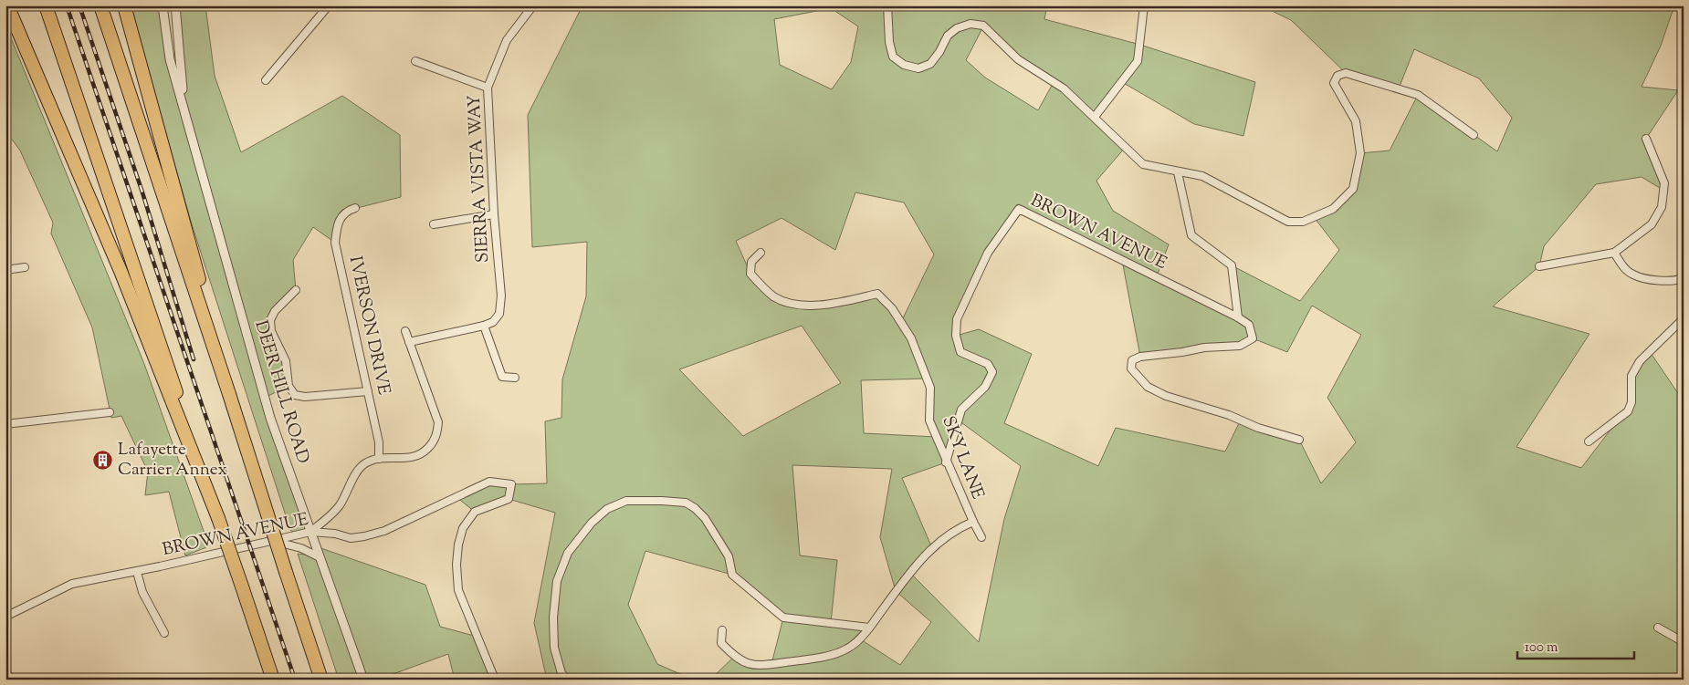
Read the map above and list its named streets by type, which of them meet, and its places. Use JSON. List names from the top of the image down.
{
  "streets": {
    "street": [
      "SIERRA VISTA WAY",
      "BROWN AVENUE",
      "IVERSON DRIVE",
      "DEER HILL ROAD",
      "SKY LANE"
    ]
  },
  "crossings": [
    ["BROWN AVENUE", "DEER HILL ROAD"],
    ["BROWN AVENUE", "SKY LANE"]
  ],
  "places": {
    "building": ["Lafayette Carrier Annex"]
  },
  "scale_bar": "100 m"
}
